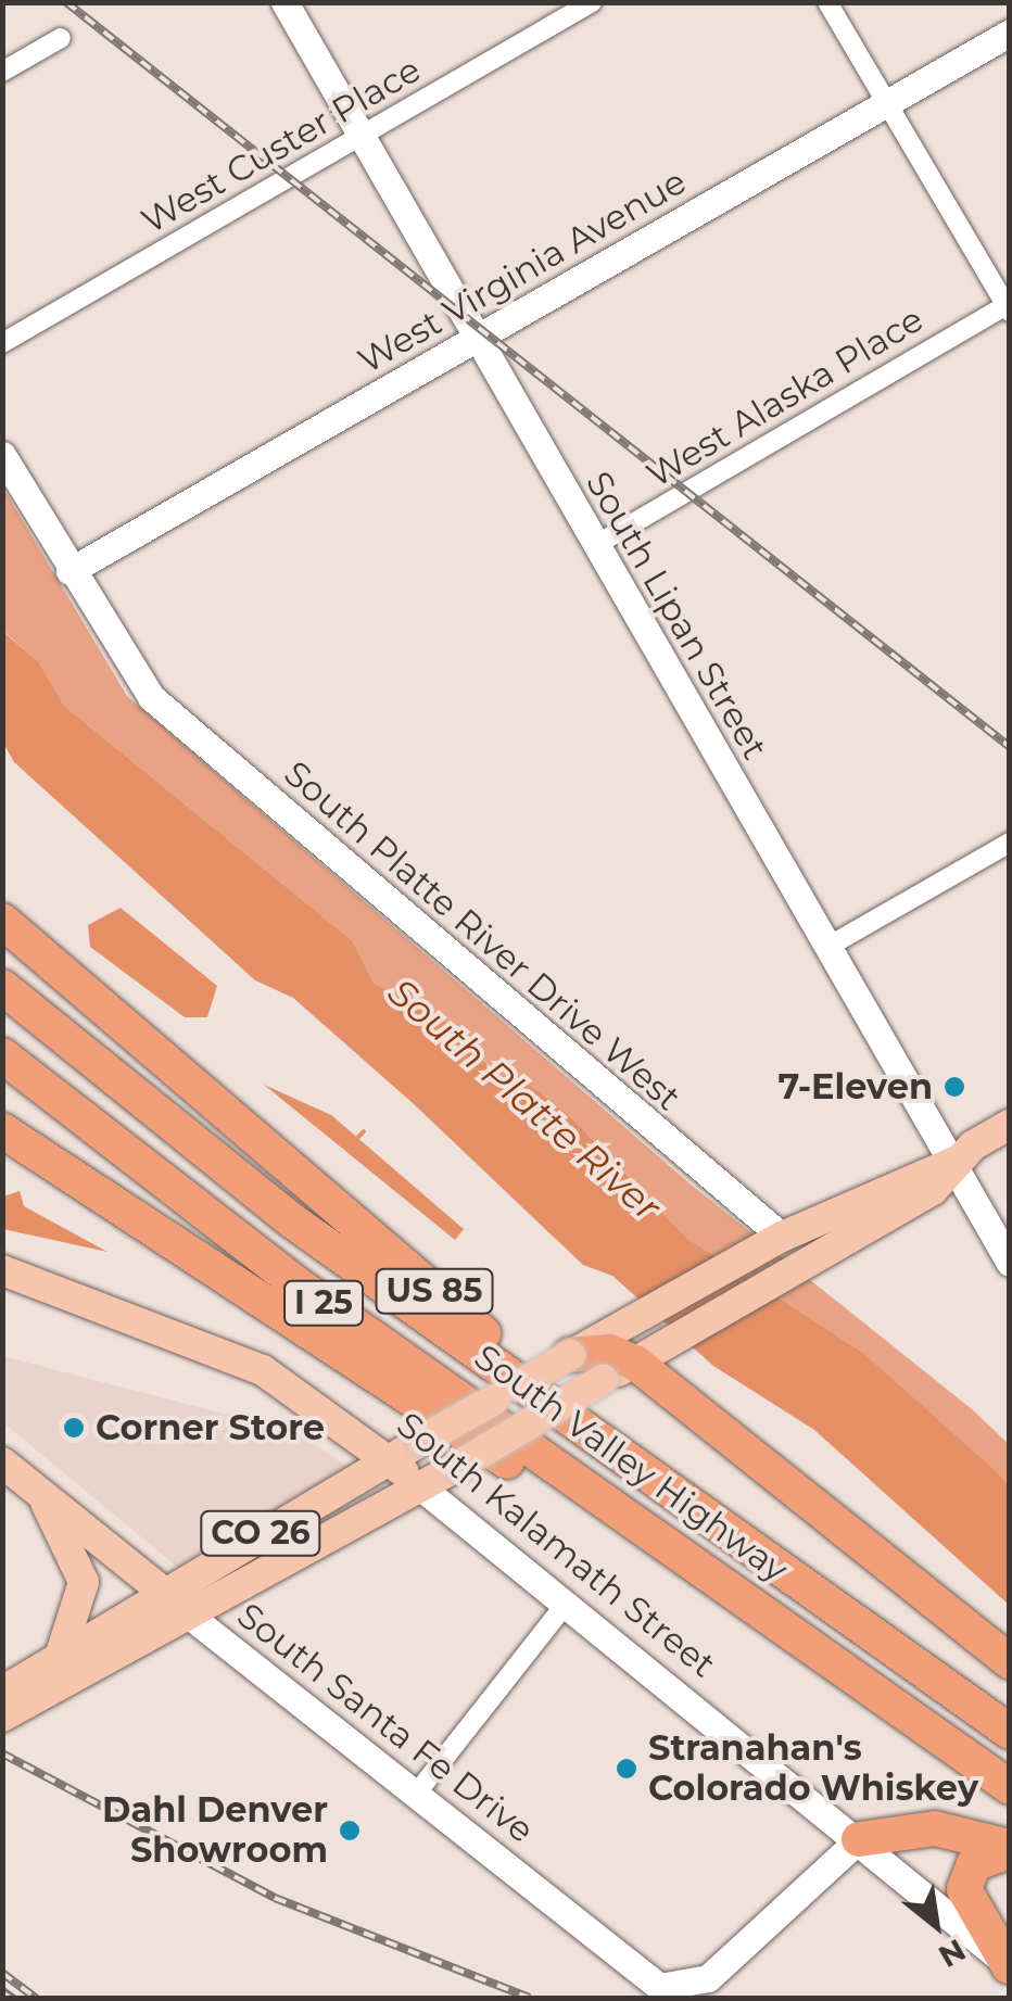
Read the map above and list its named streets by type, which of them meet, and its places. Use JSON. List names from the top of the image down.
{
  "streets": {
    "highway": ["US 85", "I 25", "South Valley Highway"],
    "main road": ["CO 26", "South Kalamath Street", "South Santa Fe Drive"],
    "street": [
      "West Custer Place",
      "West Virginia Avenue",
      "West Alaska Place",
      "South Lipan Street",
      "South Platte River Drive West"
    ]
  },
  "crossings": [
    ["West Custer Place", "South Lipan Street"],
    ["West Virginia Avenue", "South Lipan Street"],
    ["West Virginia Avenue", "South Platte River Drive West"],
    ["West Alaska Place", "South Lipan Street"],
    ["South Lipan Street", "CO 26"],
    ["South Platte River Drive West", "CO 26"],
    ["US 85", "South Valley Highway"],
    ["CO 26", "South Kalamath Street"],
    ["CO 26", "South Santa Fe Drive"]
  ],
  "water": ["South Platte River"],
  "places": [
    "7-Eleven",
    "Corner Store",
    "Stranahan's Colorado Whiskey",
    "Dahl Denver Showroom"
  ],
  "north": "bottom right"
}
